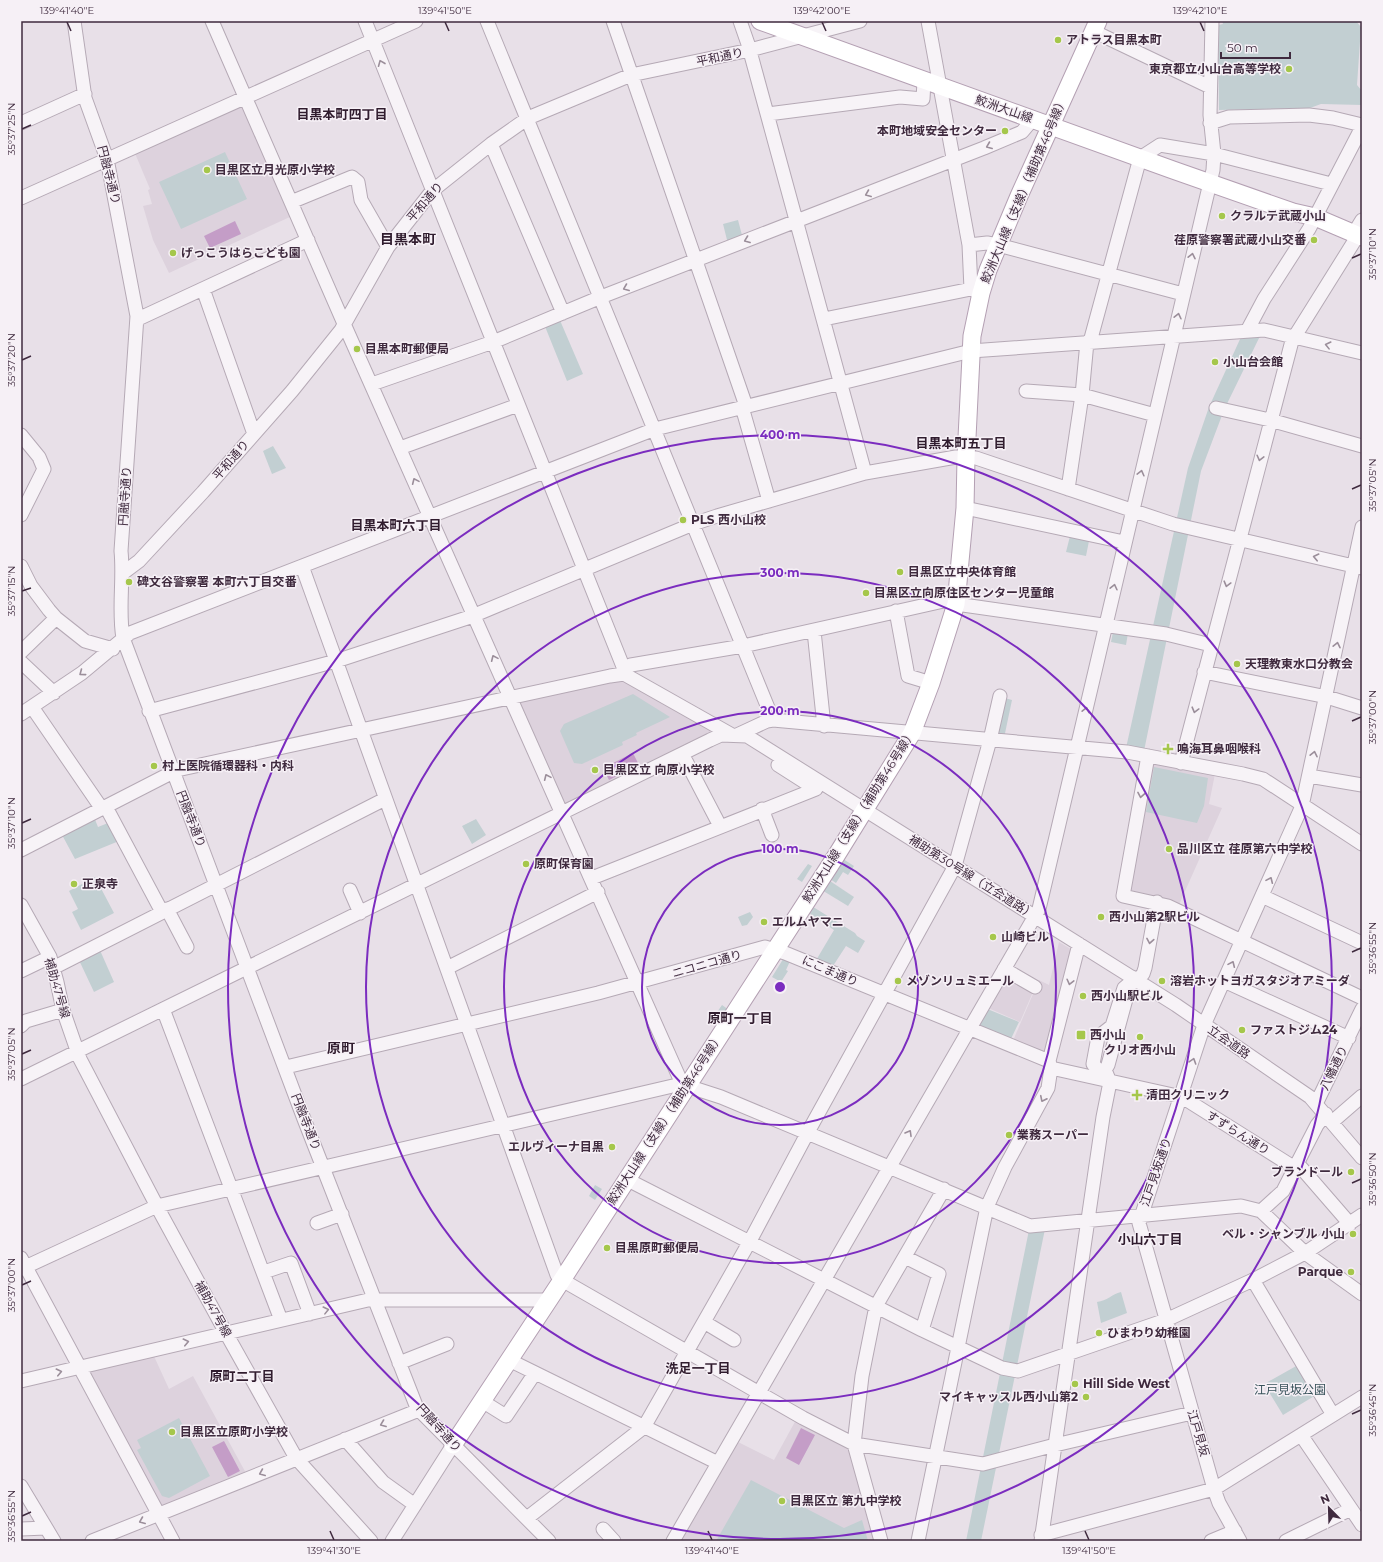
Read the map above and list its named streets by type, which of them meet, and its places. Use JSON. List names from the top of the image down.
{
  "streets": {
    "main road": ["鮫洲大山線", "鮫洲大山線（支線）（補助第46号線）"],
    "street": [
      "平和通り",
      "円融寺通り",
      "補助第30号線（立会道路）",
      "ニコニコ通り",
      "にこま通り",
      "補助47号線",
      "立会道路",
      "八幡通り",
      "すずらん通り",
      "江戸見坂通り",
      "江戸見坂"
    ]
  },
  "crossings": [
    ["平和通り", "鮫洲大山線"],
    ["平和通り", "円融寺通り"],
    ["鮫洲大山線", "鮫洲大山線（支線）（補助第46号線）"],
    ["円融寺通り", "鮫洲大山線（支線）（補助第46号線）"],
    ["円融寺通り", "ニコニコ通り"],
    ["鮫洲大山線（支線）（補助第46号線）", "補助第30号線（立会道路）"],
    ["鮫洲大山線（支線）（補助第46号線）", "ニコニコ通り"],
    ["鮫洲大山線（支線）（補助第46号線）", "にこま通り"],
    ["補助第30号線（立会道路）", "立会道路"],
    ["ニコニコ通り", "にこま通り"],
    ["にこま通り", "すずらん通り"],
    ["にこま通り", "江戸見坂通り"],
    ["立会道路", "八幡通り"],
    ["立会道路", "江戸見坂通り"],
    ["すずらん通り", "江戸見坂通り"],
    ["江戸見坂通り", "江戸見坂"]
  ],
  "one_way": ["江戸見坂通り"],
  "districts": [
    "目黒本町四丁目",
    "目黒本町",
    "目黒本町五丁目",
    "目黒本町六丁目",
    "原町一丁目",
    "原町",
    "小山六丁目",
    "洗足一丁目",
    "原町二丁目"
  ],
  "parks": ["江戸見坂公園"],
  "places": {
    "other": [
      "アトラス目黒本町",
      "東京都立小山台高等学校",
      "本町地域安全センター",
      "目黒区立月光原小学校",
      "クラルテ武蔵小山",
      "荏原警察署武蔵小山交番",
      "げっこうはらこども園",
      "目黒本町郵便局",
      "小山台会館",
      "PLS 西小山校",
      "目黒区立中央体育館",
      "碑文谷警察署 本町六丁目交番",
      "目黒区立向原住区センター児童館",
      "天理教東水口分教会",
      "村上医院循環器科・内科",
      "目黒区立 向原小学校",
      "品川区立 荏原第六中学校",
      "原町保育園",
      "正泉寺",
      "西小山第2駅ビル",
      "エルムヤマニ",
      "山崎ビル",
      "メゾンリュミエール",
      "溶岩ホットヨガスタジオアミーダ",
      "西小山駅ビル",
      "ファストジム24",
      "クリオ西小山",
      "業務スーパー",
      "エルヴィーナ目黒",
      "ブランドール",
      "ベル・シャンブル 小山",
      "目黒原町郵便局",
      "Parque",
      "ひまわり幼稚園",
      "Hill Side West",
      "マイキャッスル西小山第2",
      "目黒区立原町小学校",
      "目黒区立 第九中学校"
    ],
    "health": ["鳴海耳鼻咽喉科", "清田クリニック"],
    "transit": ["西小山"]
  },
  "scale_bar": "50 m",
  "north": "top left",
  "coordinates": [
    "139°41'40\"E",
    "139°41'50\"E",
    "139°42'00\"E",
    "139°42'10\"E",
    "35°37'25\"N",
    "35°37'10\"N",
    "35°37'20\"N",
    "35°37'05\"N",
    "35°37'15\"N",
    "35°37'00\"N",
    "35°36'55\"N",
    "35°36'50\"N",
    "35°36'45\"N",
    "139°41'30\"E"
  ],
  "rings": [
    "400 m",
    "300 m",
    "200 m",
    "100 m"
  ]
}
